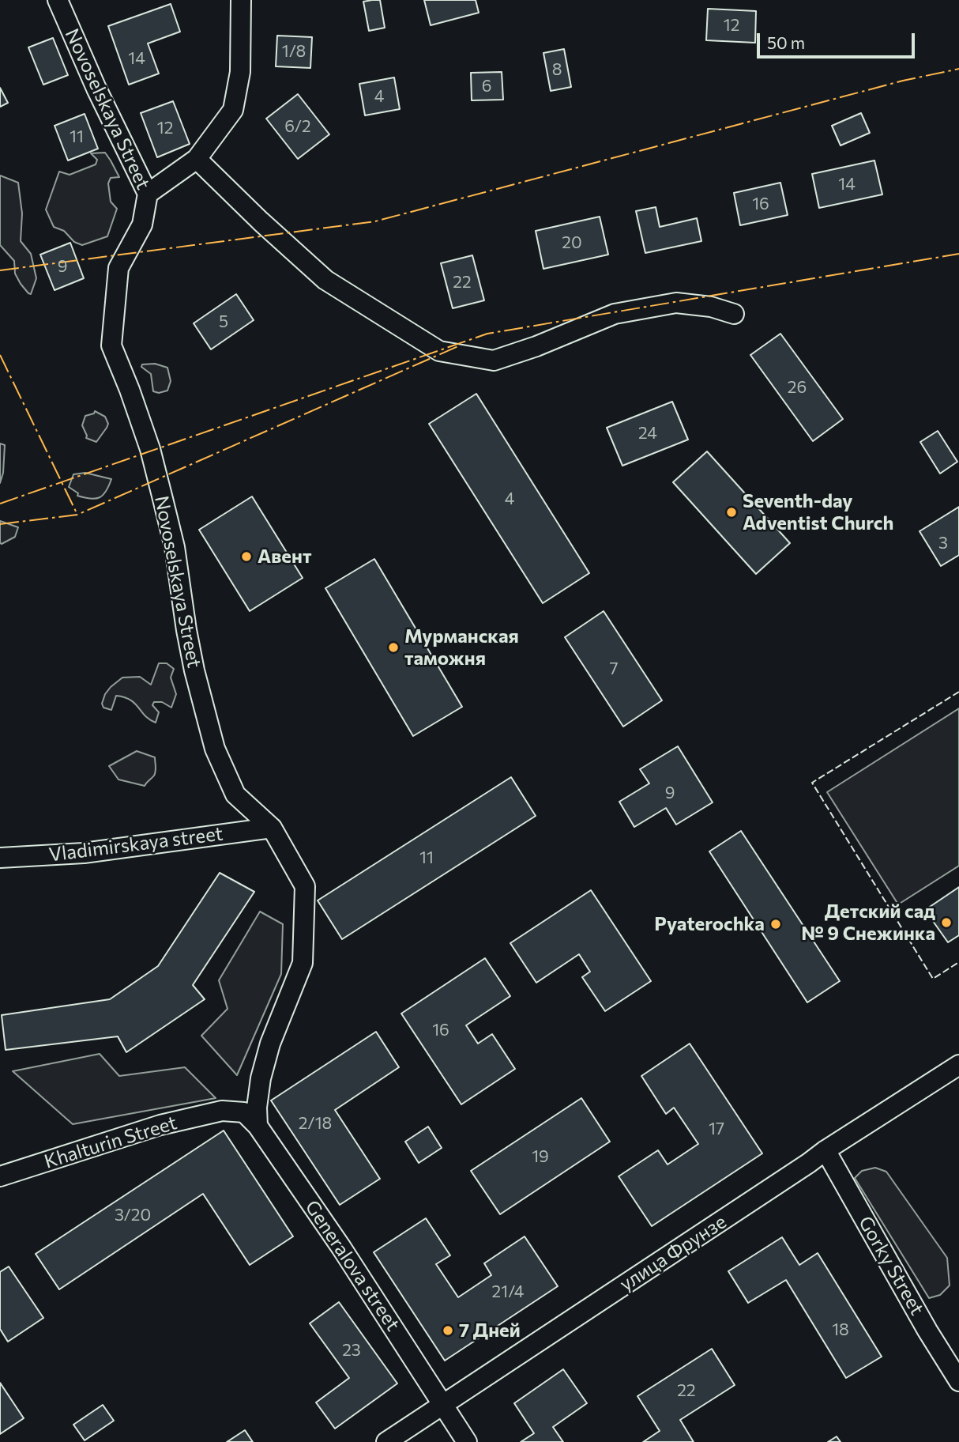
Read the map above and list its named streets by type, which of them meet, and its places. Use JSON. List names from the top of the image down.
{
  "streets": {
    "street": [
      "Novoselskaya Street",
      "Vladimirskaya street",
      "Khalturin Street",
      "улица Фрунзе",
      "Generalova street",
      "Gorky Street"
    ]
  },
  "crossings": [
    ["Novoselskaya Street", "Vladimirskaya street"],
    ["Novoselskaya Street", "Generalova street"],
    ["Khalturin Street", "Generalova street"],
    ["улица Фрунзе", "Generalova street"],
    ["улица Фрунзе", "Gorky Street"]
  ],
  "places": [
    "Seventh-day Adventist Church",
    "Авент",
    "Мурманская таможня",
    "Детский сад № 9 Снежинка",
    "Pyaterochka",
    "7 Дней"
  ],
  "house_numbers": [
    "12",
    "1/8",
    "14",
    "8",
    "6",
    "4",
    "6/2",
    "12",
    "11",
    "14",
    "16",
    "20",
    "9",
    "22",
    "5",
    "26",
    "24",
    "4",
    "3",
    "7",
    "9",
    "11",
    "16",
    "2/18",
    "17",
    "19",
    "3/20",
    "21/4",
    "18",
    "23",
    "22"
  ],
  "scale_bar": "50 m"
}
